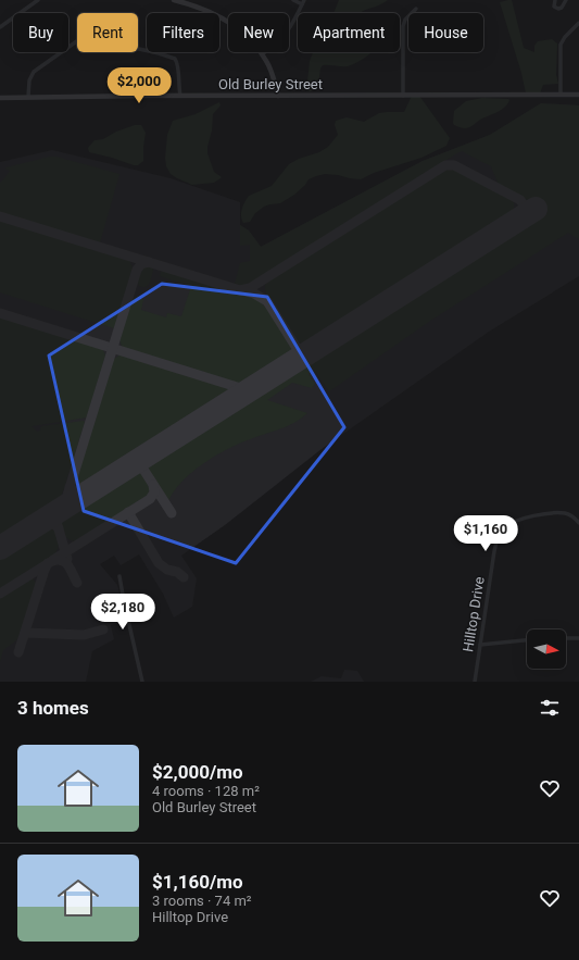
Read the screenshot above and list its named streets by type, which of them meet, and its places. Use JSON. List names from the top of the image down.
{
  "streets": {
    "main road": ["Old Burley Street"],
    "street": ["Hilltop Drive"]
  },
  "north": "right",
  "page": {
    "chip": [
      "Buy",
      "Rent",
      "Filters",
      "New",
      "Apartment",
      "House"
    ],
    "price": ["$2,000", "$1,160", "$2,180"],
    "heading": "3 homes",
    "list": [
      {
        "name": "$2,000/mo",
        "note": "4 rooms · 128 m² · Old Burley Street"
      },
      {
        "name": "$1,160/mo",
        "note": "3 rooms · 74 m² · Hilltop Drive"
      }
    ]
  }
}
